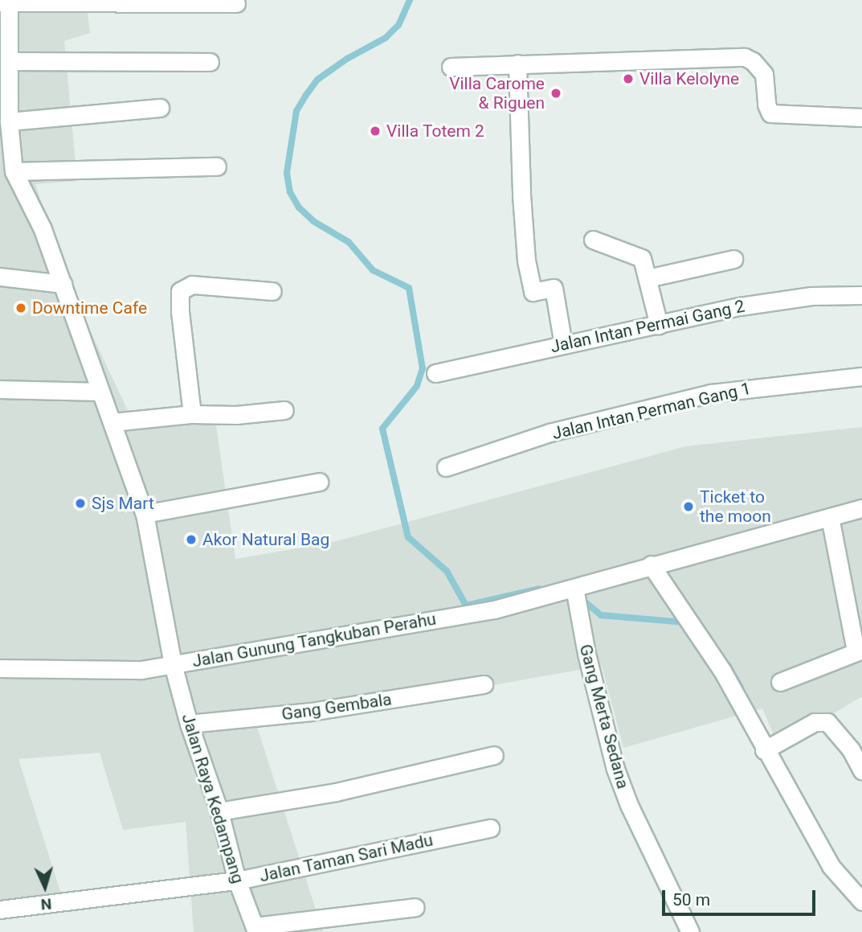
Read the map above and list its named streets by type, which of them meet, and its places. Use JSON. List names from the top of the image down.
{
  "streets": {
    "street": [
      "Jalan Intan Permai Gang 2",
      "Jalan Intan Perman Gang 1",
      "Jalan Gunung Tangkuban Perahu",
      "Gang Gembala",
      "Gang Merta Sedana",
      "Jalan Raya Kedampang",
      "Jalan Taman Sari Madu"
    ]
  },
  "crossings": [
    ["Jalan Gunung Tangkuban Perahu", "Gang Merta Sedana"],
    ["Jalan Gunung Tangkuban Perahu", "Jalan Raya Kedampang"],
    ["Gang Gembala", "Jalan Raya Kedampang"],
    ["Jalan Raya Kedampang", "Jalan Taman Sari Madu"]
  ],
  "places": [
    "Villa Kelolyne",
    "Villa Carome & Riguen",
    "Villa Totem 2",
    "Downtime Cafe",
    "Sjs Mart",
    "Ticket to the moon",
    "Akor Natural Bag"
  ],
  "scale_bar": "50 m",
  "north": "bottom"
}
